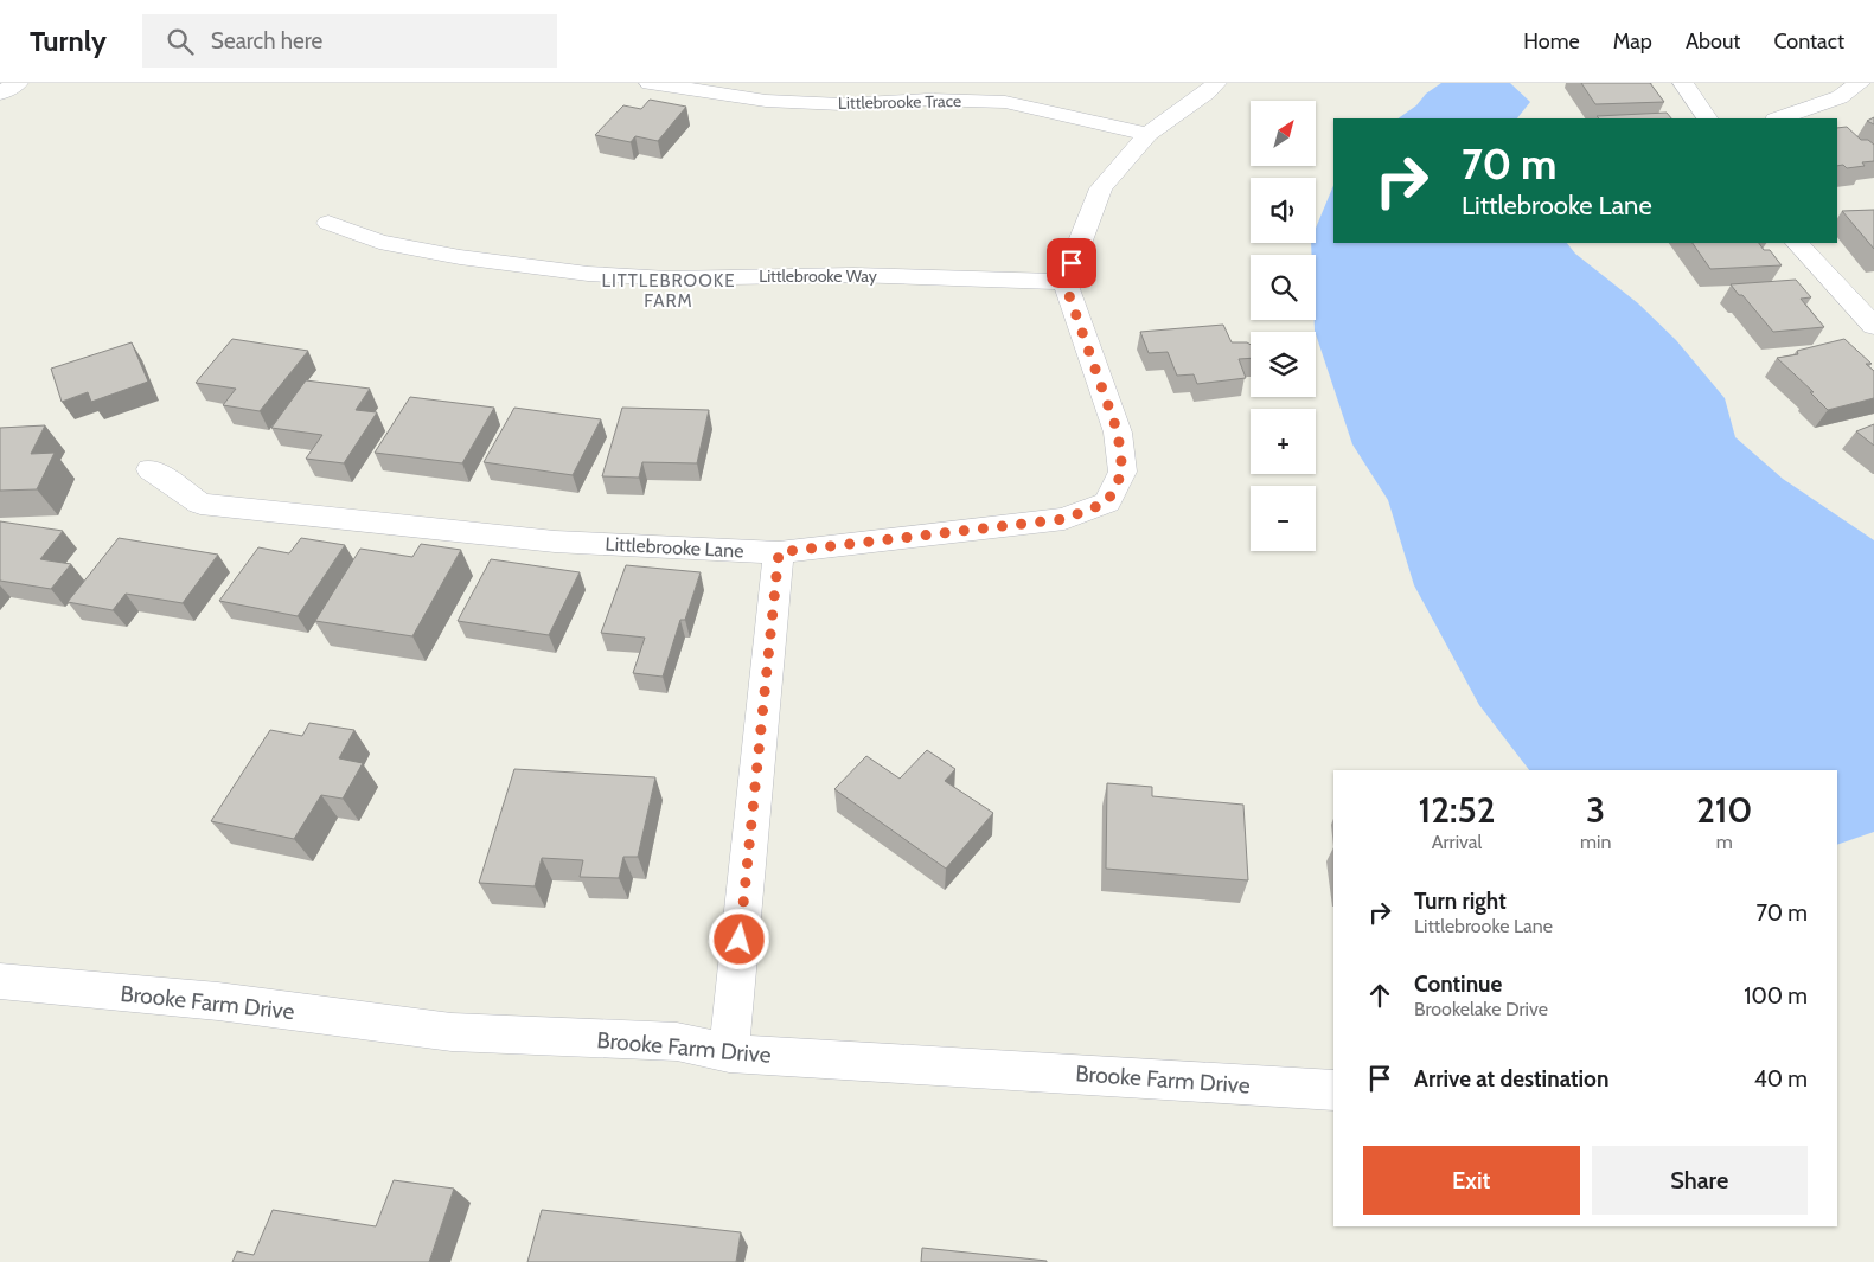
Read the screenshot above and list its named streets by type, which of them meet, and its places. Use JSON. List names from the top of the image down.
{
  "streets": {
    "street": [
      "Littlebrooke Trace",
      "Littlebrooke Way",
      "Littlebrooke Lane",
      "Brooke Farm Drive"
    ]
  },
  "crossings": [
    ["Littlebrooke Way", "Littlebrooke Lane"]
  ],
  "districts": ["LITTLEBROOKE FARM"],
  "north": "top right",
  "page": {
    "header": "Turnly",
    "search": "Search here",
    "nav": [
      "Home",
      "Map",
      "About",
      "Contact"
    ],
    "map_buttons": ["+", "−"],
    "turn": ["70 m", "Littlebrooke Lane"],
    "eta": [
      "12:52",
      "Arrival",
      "3",
      "min",
      "210",
      "m"
    ],
    "list": [
      {
        "name": "Turn right",
        "note": "Littlebrooke Lane",
        "value": "70 m"
      },
      {
        "name": "Continue",
        "note": "Brookelake Drive",
        "value": "100 m"
      },
      {
        "name": "Arrive at destination",
        "value": "40 m"
      }
    ],
    "buttons": ["Exit", "Share"]
  }
}
